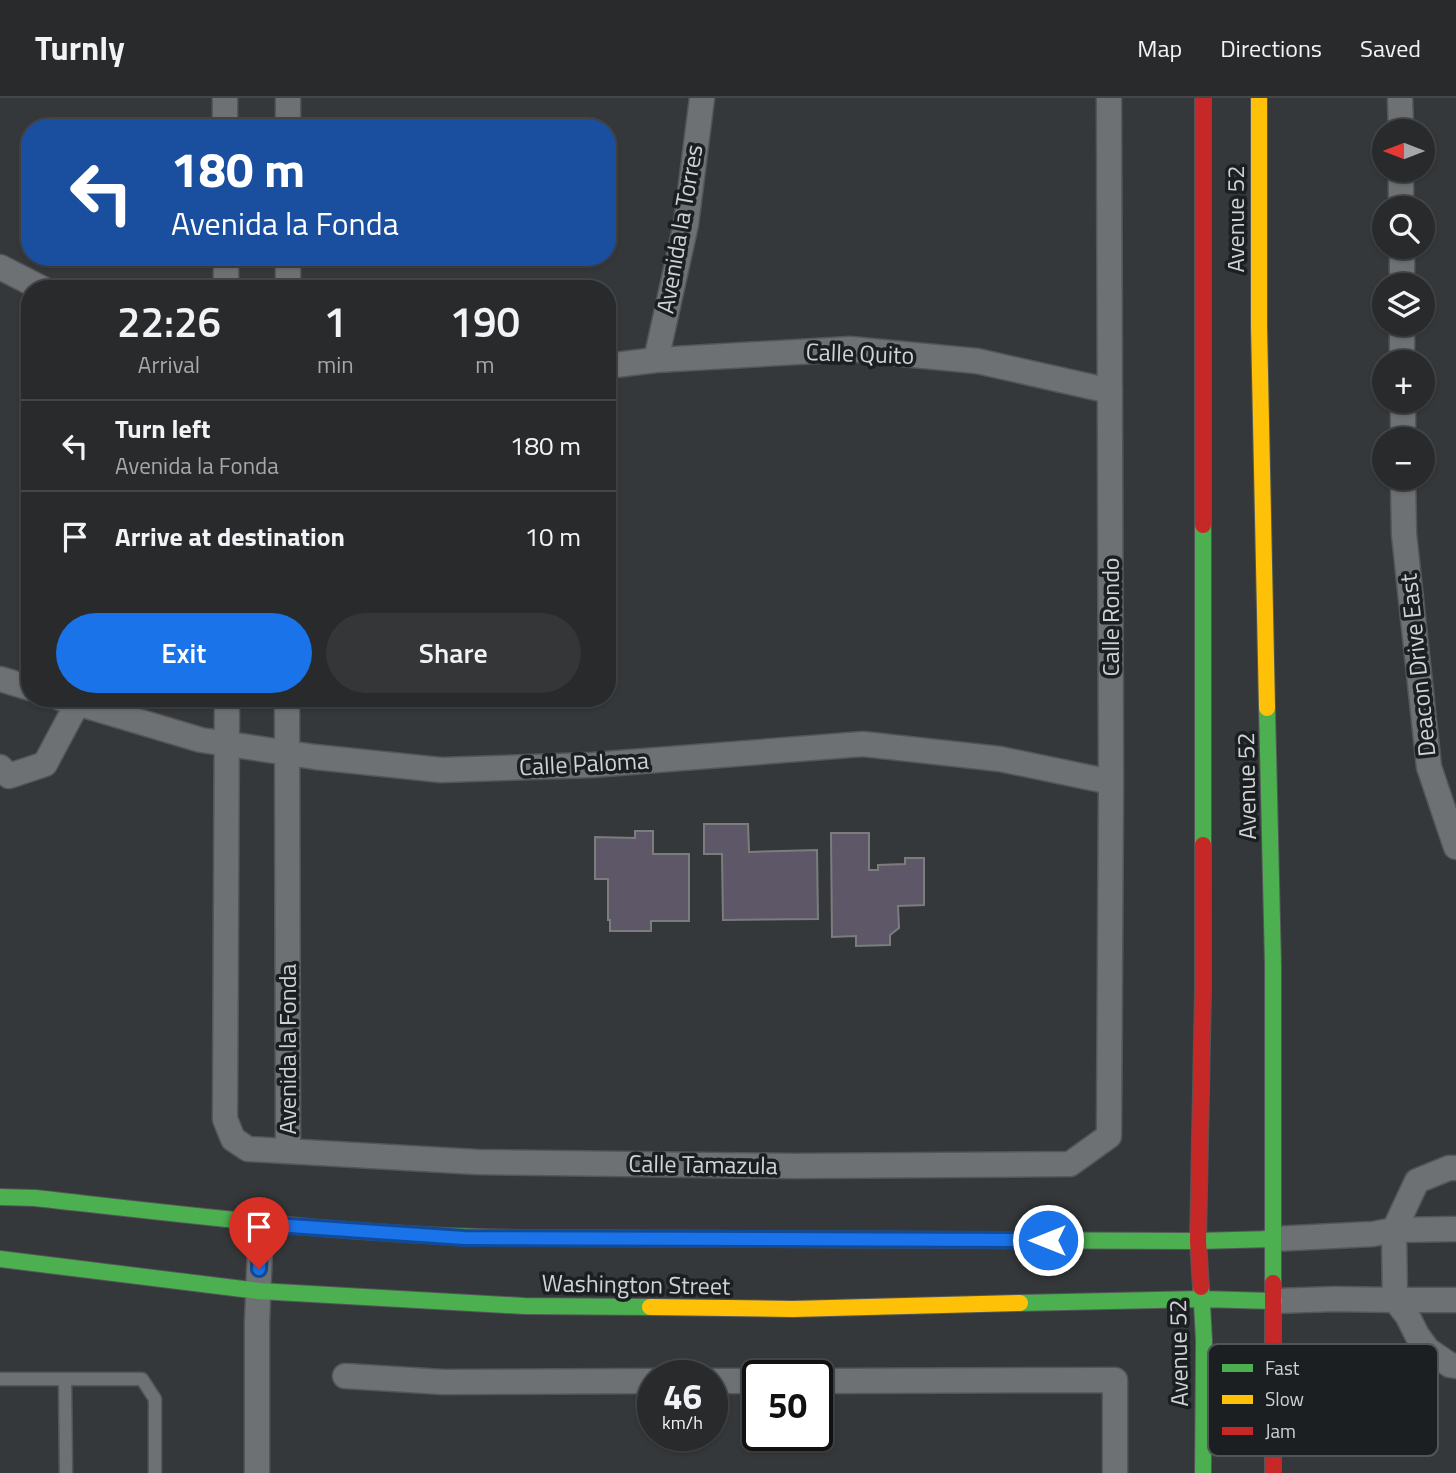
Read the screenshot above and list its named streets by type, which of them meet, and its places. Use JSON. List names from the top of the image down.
{
  "streets": {
    "main road": ["Avenue 52", "Washington Street"],
    "street": [
      "Avenida la Torres",
      "Calle Quito",
      "Calle Rondo",
      "Deacon Drive East",
      "Calle Paloma",
      "Avenida la Fonda",
      "Calle Tamazula"
    ]
  },
  "crossings": [
    ["Avenue 52", "Washington Street"],
    ["Avenida la Torres", "Calle Quito"],
    ["Calle Quito", "Calle Rondo"],
    ["Calle Rondo", "Calle Paloma"],
    ["Calle Rondo", "Calle Tamazula"],
    ["Calle Paloma", "Avenida la Fonda"],
    ["Avenida la Fonda", "Calle Tamazula"]
  ],
  "legend": ["Fast", "Slow", "Jam"],
  "north": "left",
  "page": {
    "header": "Turnly",
    "nav": ["Map", "Directions", "Saved"],
    "map_buttons": ["+", "−"],
    "turn": ["180 m", "Avenida la Fonda"],
    "eta": [
      "22:26",
      "Arrival",
      "1",
      "min",
      "190",
      "m"
    ],
    "list": [
      {
        "name": "Turn left",
        "note": "Avenida la Fonda",
        "value": "180 m"
      },
      {
        "name": "Arrive at destination",
        "value": "10 m"
      }
    ],
    "buttons": ["Exit", "Share"],
    "speed": "46 km/h",
    "limit": "50"
  }
}
